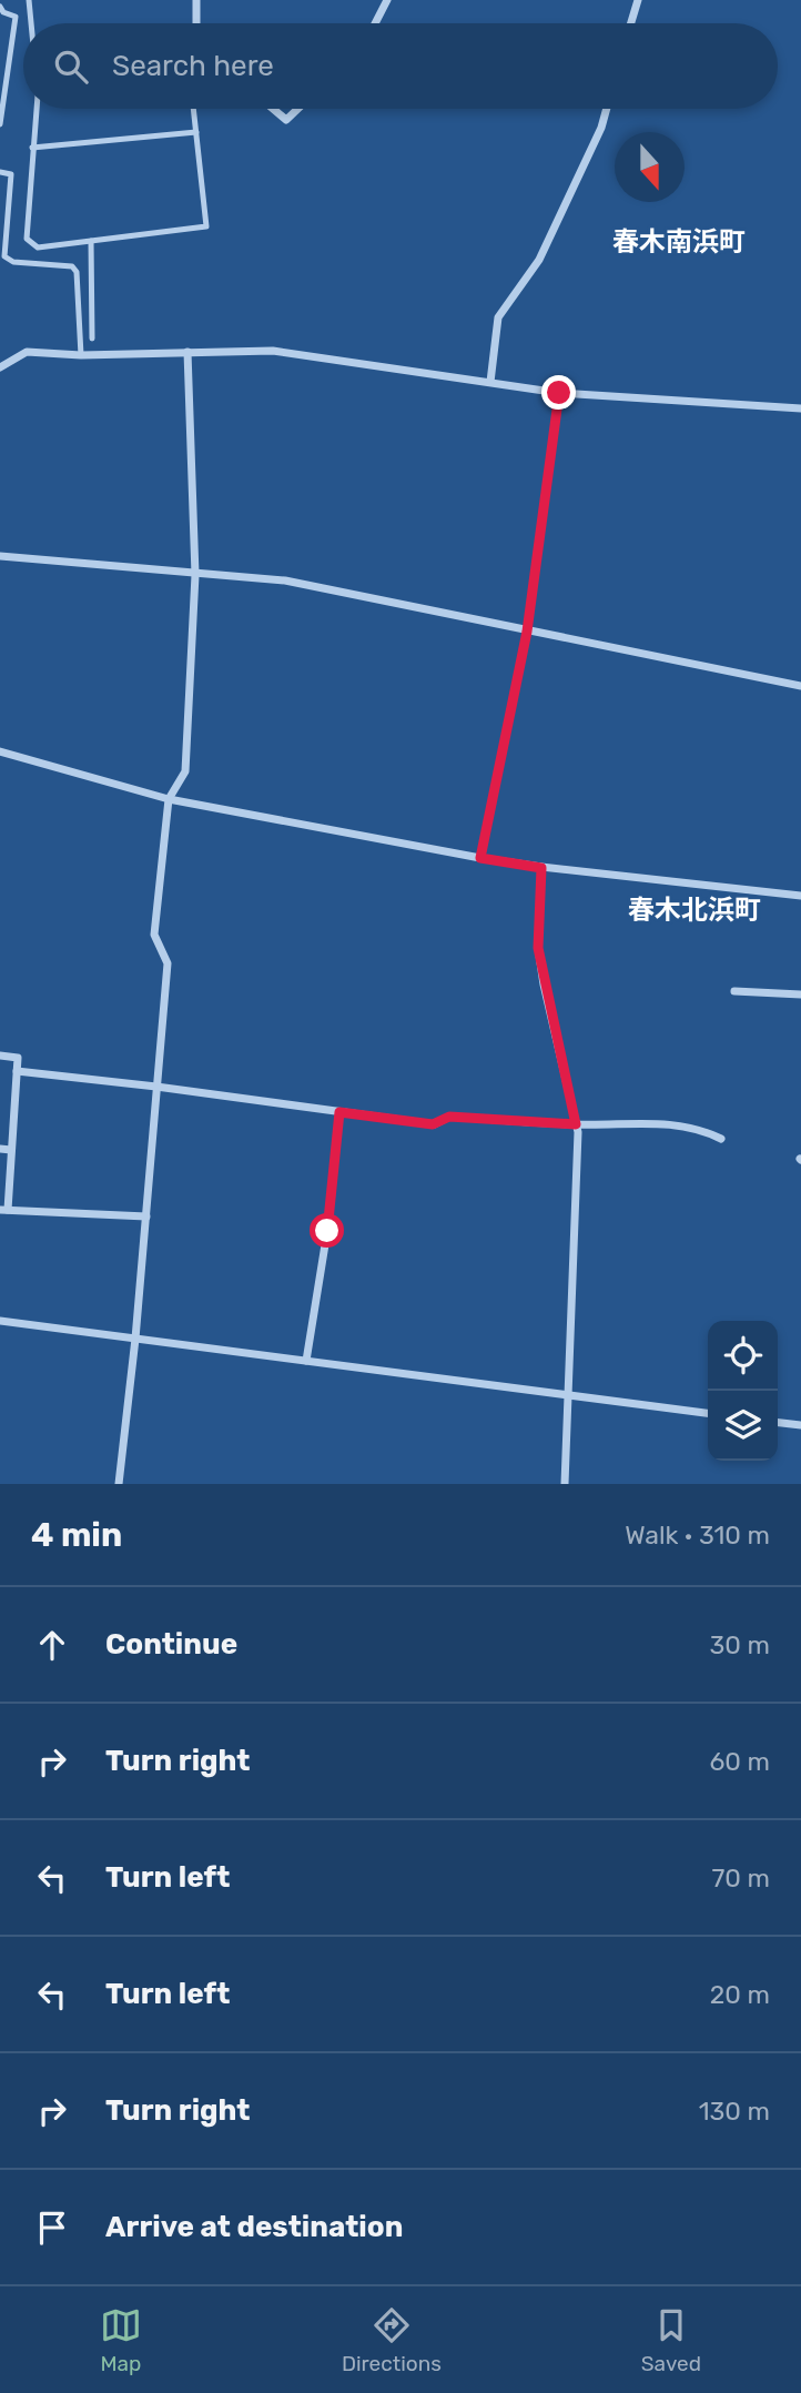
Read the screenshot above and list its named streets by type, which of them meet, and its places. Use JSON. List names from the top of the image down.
{
  "districts": ["春木南浜町", "春木北浜町"],
  "north": "bottom",
  "page": {
    "search": "Search here",
    "heading": ["4 min", "Walk · 310 m"],
    "list": [
      ["Continue", "30 m"],
      ["Turn right", "60 m"],
      ["Turn left", "70 m"],
      ["Turn left", "20 m"],
      ["Turn right", "130 m"],
      "Arrive at destination"
    ],
    "nav": ["Map", "Directions", "Saved"]
  }
}
